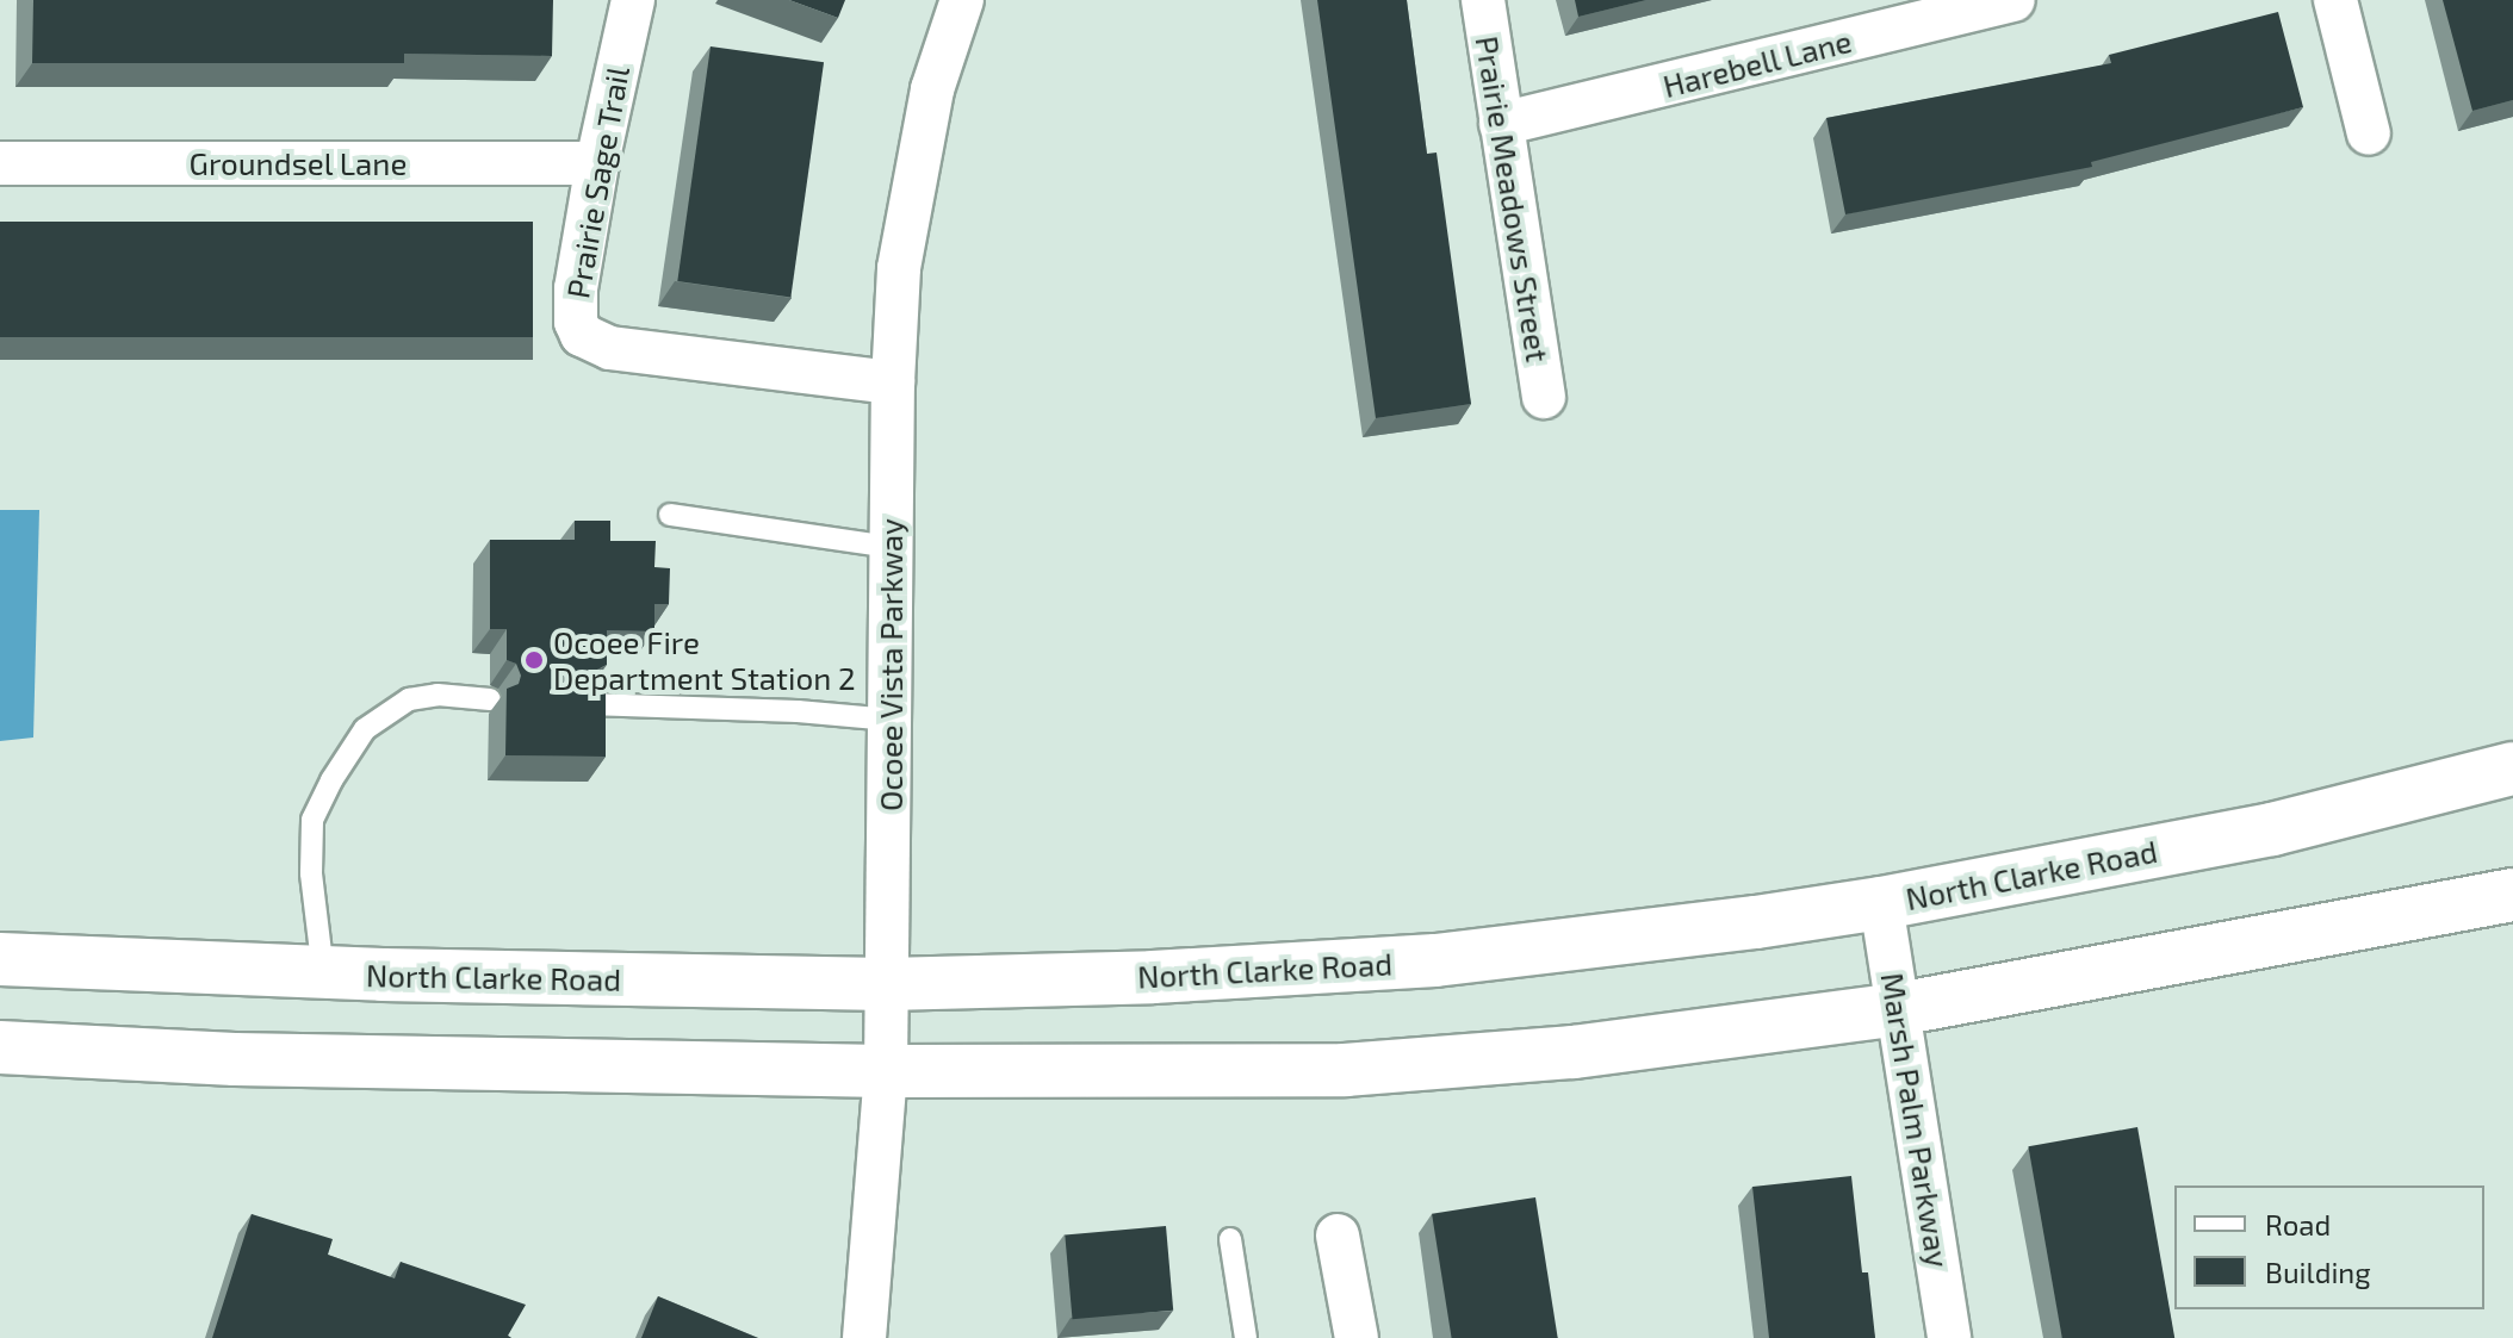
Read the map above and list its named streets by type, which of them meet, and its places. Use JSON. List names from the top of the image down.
{
  "streets": {
    "street": [
      "Harebell Lane",
      "Groundsel Lane",
      "Prairie Sage Trail",
      "Prairie Meadows Street",
      "Ocoee Vista Parkway",
      "North Clarke Road",
      "Marsh Palm Parkway"
    ]
  },
  "crossings": [
    ["Harebell Lane", "Prairie Meadows Street"],
    ["Groundsel Lane", "Prairie Sage Trail"],
    ["Prairie Sage Trail", "Ocoee Vista Parkway"],
    ["Ocoee Vista Parkway", "North Clarke Road"],
    ["North Clarke Road", "Marsh Palm Parkway"]
  ],
  "places": ["Ocoee Fire Department Station 2"],
  "legend": ["Road", "Building"]
}
